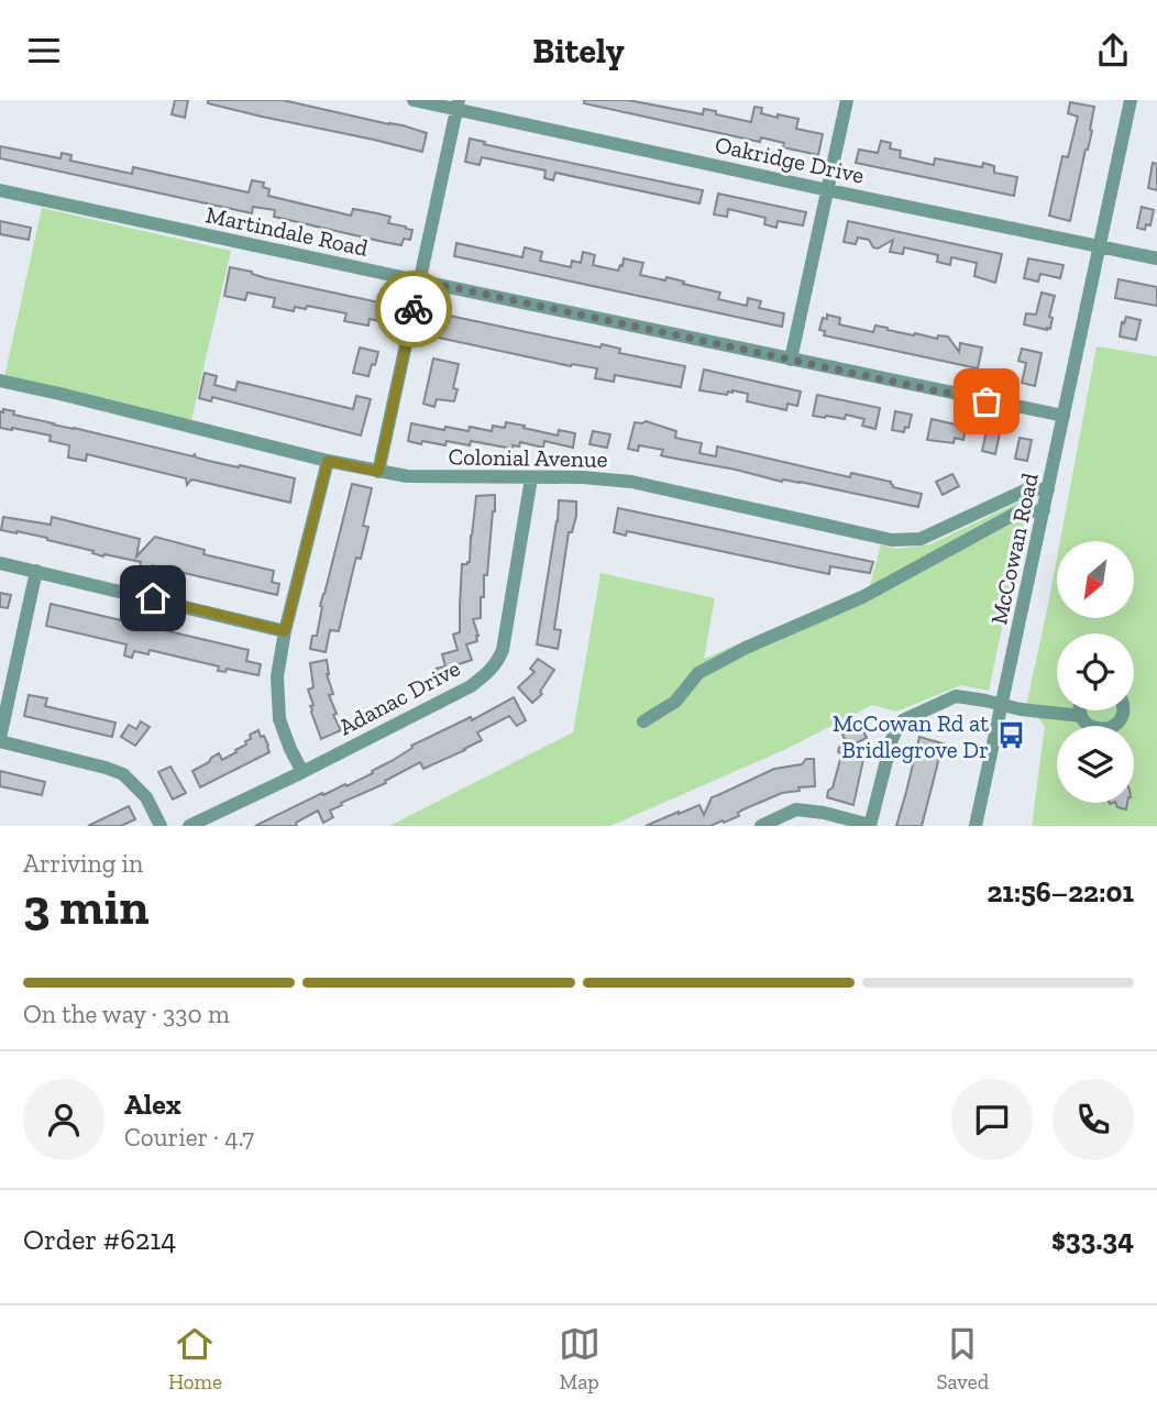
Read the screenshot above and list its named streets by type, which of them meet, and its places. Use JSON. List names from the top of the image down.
{
  "streets": {
    "street": [
      "Oakridge Drive",
      "Martindale Road",
      "Colonial Avenue",
      "McCowan Road",
      "Adanac Drive"
    ]
  },
  "crossings": [
    ["Oakridge Drive", "McCowan Road"],
    ["Martindale Road", "McCowan Road"],
    ["Colonial Avenue", "McCowan Road"],
    ["Colonial Avenue", "Adanac Drive"]
  ],
  "places": {
    "bus stop": ["McCowan Rd at Bridlegrove Dr"]
  },
  "north": "bottom left",
  "page": {
    "header": "Bitely",
    "heading": ["3 min", "Arriving in", "21:56–22:01"],
    "panel": [
      "Alex",
      "Courier · 4.7",
      "Order #6214",
      "$33.34"
    ],
    "bar": "On the way · 330 m",
    "tabs": ["Home", "Map", "Saved"]
  }
}
